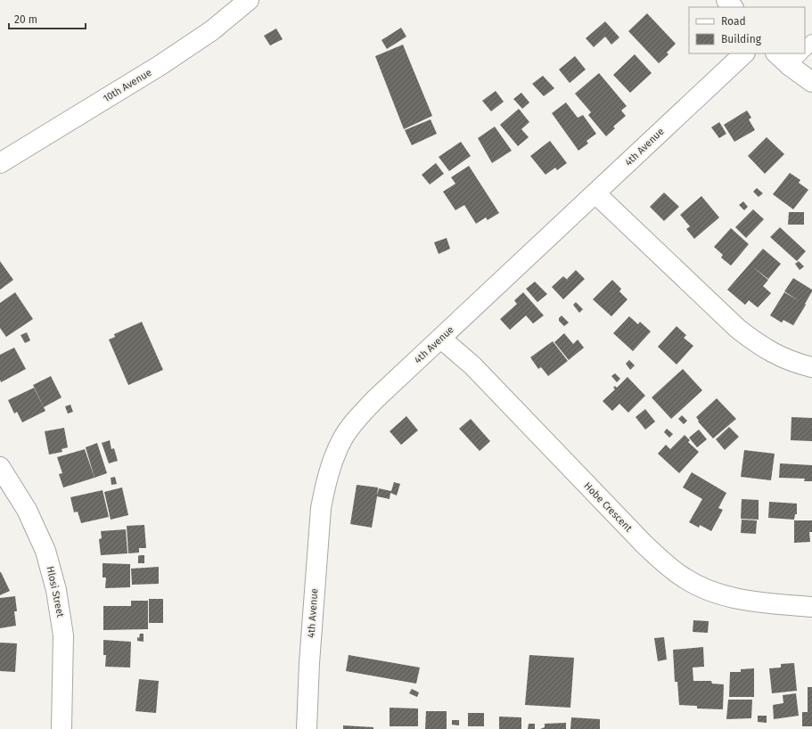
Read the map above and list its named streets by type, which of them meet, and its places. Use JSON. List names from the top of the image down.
{
  "streets": {
    "street": [
      "10th Avenue",
      "4th Avenue",
      "Hobe Crescent",
      "Hlosi Street"
    ]
  },
  "crossings": [
    ["4th Avenue", "Hobe Crescent"]
  ],
  "legend": ["Road", "Building"],
  "scale_bar": "20 m"
}
